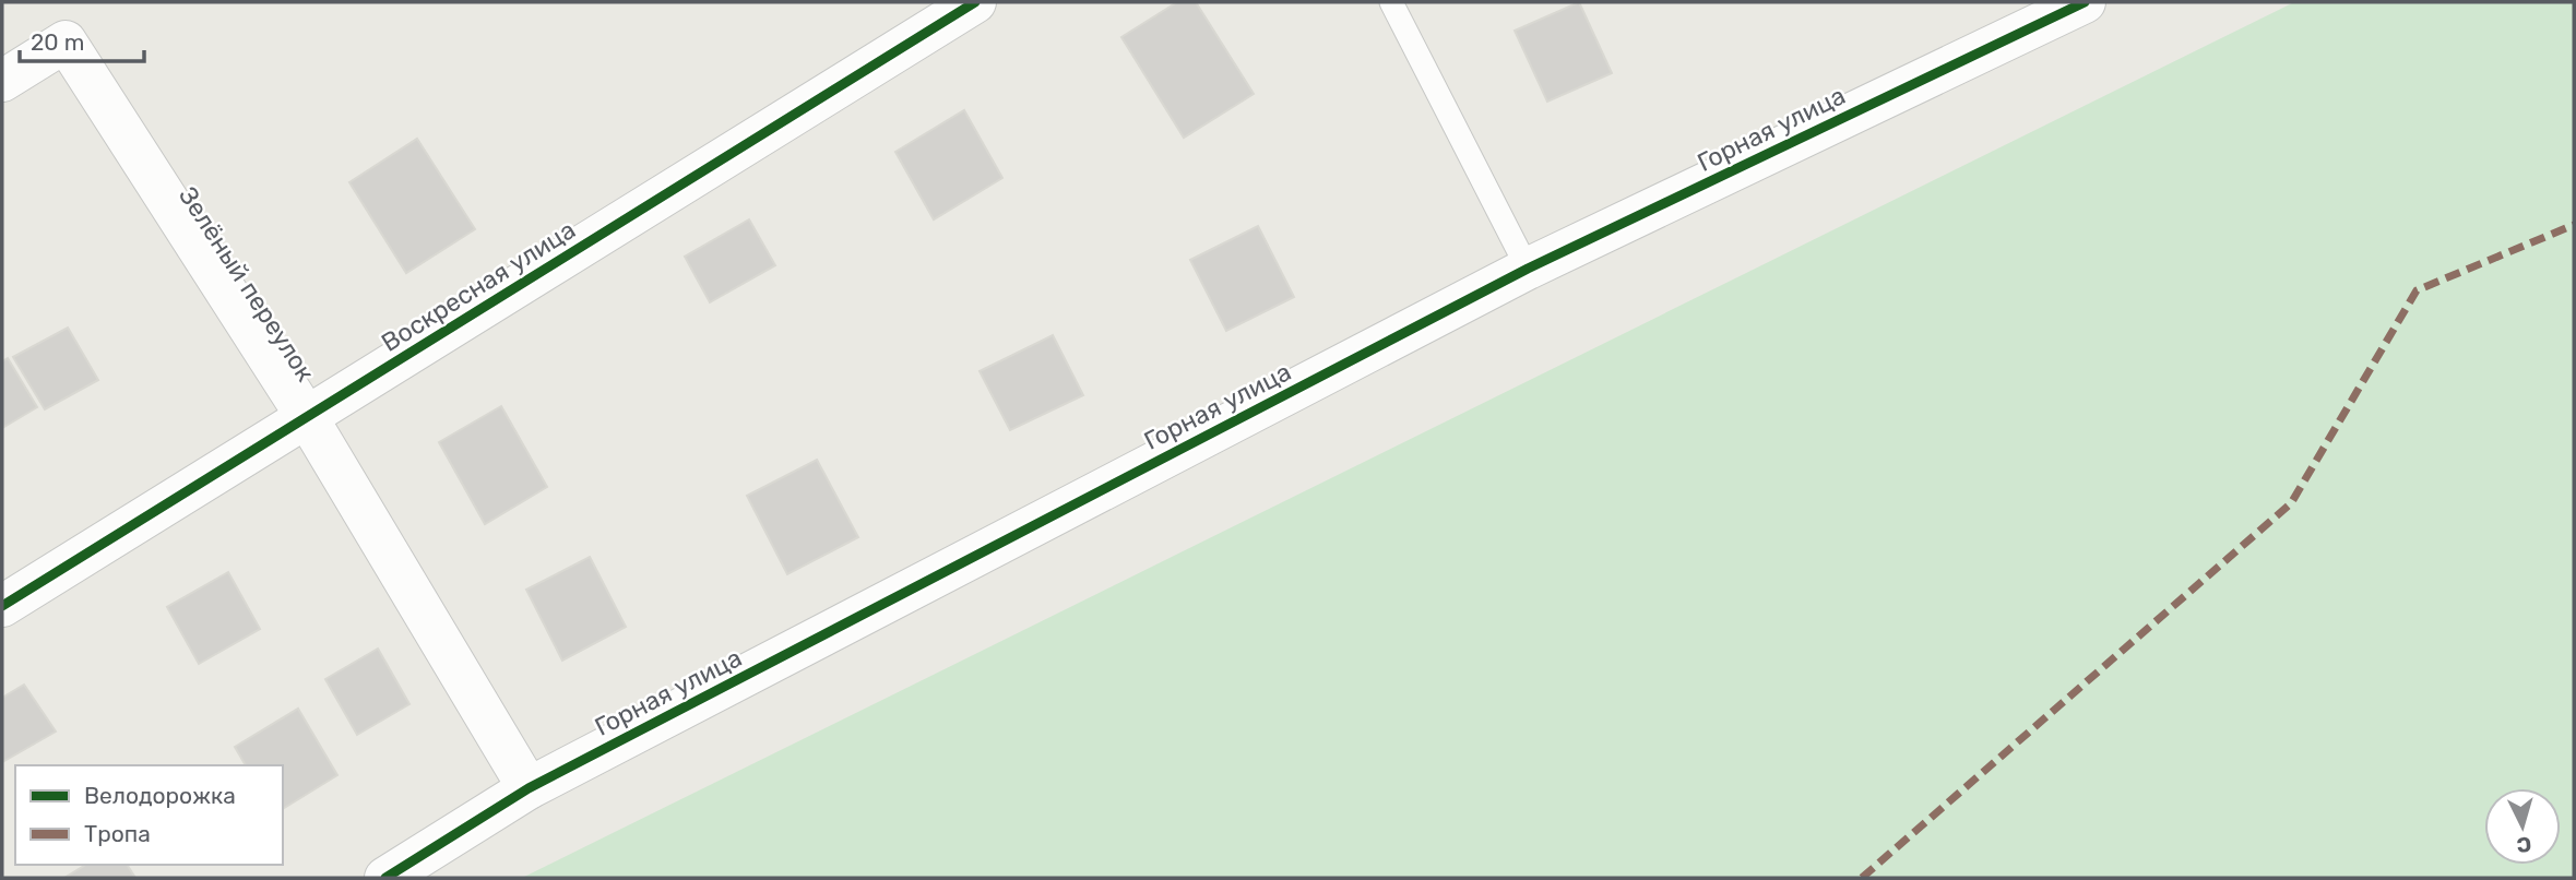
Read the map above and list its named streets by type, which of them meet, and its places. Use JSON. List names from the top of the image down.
{
  "streets": {
    "street": ["Горная улица", "Зелёный переулок", "Воскресная улица"]
  },
  "crossings": [
    ["Горная улица", "Зелёный переулок"],
    ["Зелёный переулок", "Воскресная улица"]
  ],
  "legend": ["Велодорожка", "Тропа"],
  "scale_bar": "20 m",
  "north": "bottom"
}
